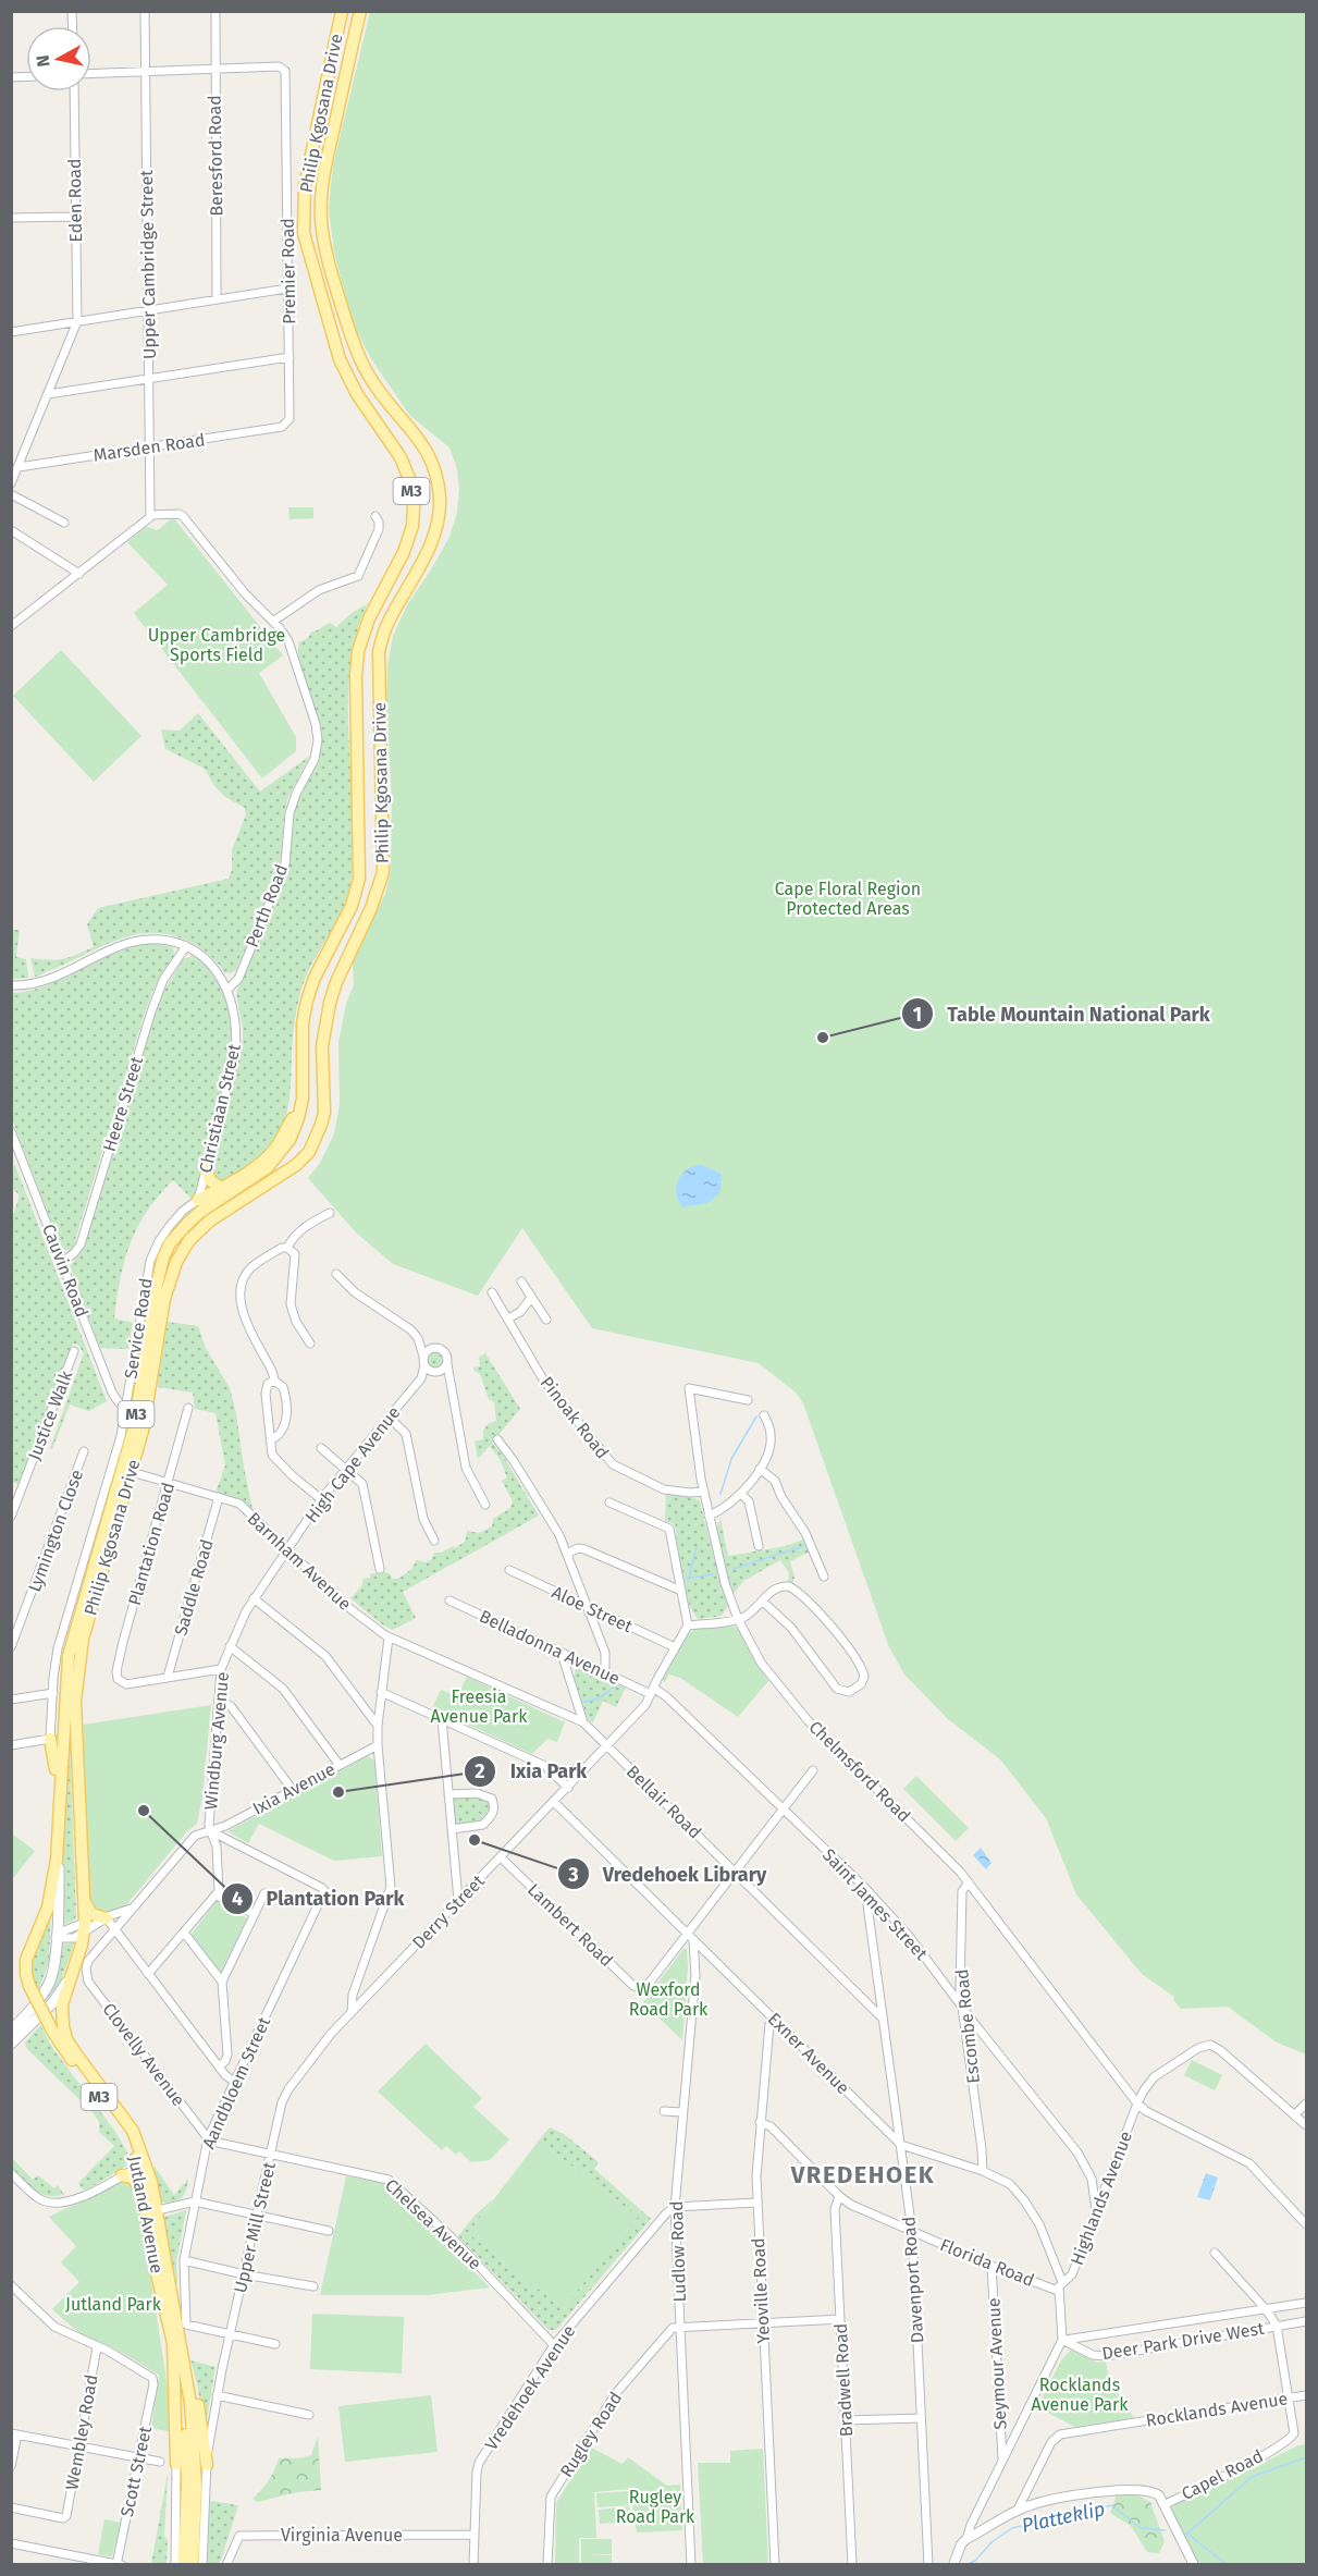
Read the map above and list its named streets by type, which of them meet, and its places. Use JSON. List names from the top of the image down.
{
  "streets": {
    "main road": ["Philip Kgosana Drive", "M3", "Jutland Avenue"],
    "street": [
      "Beresford Road",
      "Eden Road",
      "Upper Cambridge Street",
      "Premier Road",
      "Marsden Road",
      "Perth Road",
      "Heere Street",
      "Christiaan Street",
      "Cauvin Road",
      "Service Road",
      "Justice Walk",
      "Pinoak Road",
      "High Cape Avenue",
      "Lymington Close",
      "Plantation Road",
      "Barnham Avenue",
      "Saddle Road",
      "Aloe Street",
      "Belladonna Avenue",
      "Windburg Avenue",
      "Chelmsford Road",
      "Ixia Avenue",
      "Bellair Road",
      "Saint James Street",
      "Derry Street",
      "Lambert Road",
      "Escombe Road",
      "Exner Avenue",
      "Clovelly Avenue",
      "Aandbloem Street",
      "Highlands Avenue",
      "Chelsea Avenue",
      "Upper Mill Street",
      "Ludlow Road",
      "Florida Road",
      "Davenport Road",
      "Yeoville Road",
      "Deer Park Drive West",
      "Seymour Avenue",
      "Bradwell Road",
      "Vredehoek Avenue",
      "Rocklands Avenue",
      "Wembley Road",
      "Rugley Road",
      "Scott Street",
      "Capel Road",
      "Virginia Avenue"
    ]
  },
  "crossings": [
    ["Philip Kgosana Drive", "Barnham Avenue"],
    ["Philip Kgosana Drive", "Jutland Avenue"],
    ["Beresford Road", "Premier Road"],
    ["Upper Cambridge Street", "Marsden Road"],
    ["Upper Cambridge Street", "Perth Road"],
    ["Premier Road", "Marsden Road"],
    ["Perth Road", "Christiaan Street"],
    ["Heere Street", "Christiaan Street"],
    ["Heere Street", "Cauvin Road"],
    ["Christiaan Street", "Service Road"],
    ["Cauvin Road", "Service Road"],
    ["Pinoak Road", "Chelmsford Road"],
    ["High Cape Avenue", "Barnham Avenue"],
    ["High Cape Avenue", "Windburg Avenue"],
    ["Plantation Road", "Barnham Avenue"],
    ["Plantation Road", "Saddle Road"],
    ["Barnham Avenue", "Saddle Road"],
    ["Barnham Avenue", "Windburg Avenue"],
    ["Barnham Avenue", "Bellair Road"],
    ["Aloe Street", "Derry Street"],
    ["Belladonna Avenue", "Saint James Street"],
    ["Belladonna Avenue", "Derry Street"],
    ["Windburg Avenue", "Ixia Avenue"],
    ["Windburg Avenue", "Aandbloem Street"],
    ["Chelmsford Road", "Escombe Road"],
    ["Chelmsford Road", "Highlands Avenue"],
    ["Ixia Avenue", "Clovelly Avenue"],
    ["Ixia Avenue", "Aandbloem Street"],
    ["Bellair Road", "Derry Street"],
    ["Bellair Road", "Davenport Road"],
    ["Saint James Street", "Derry Street"],
    ["Saint James Street", "Escombe Road"],
    ["Saint James Street", "Highlands Avenue"],
    ["Saint James Street", "Davenport Road"],
    ["Derry Street", "Lambert Road"],
    ["Derry Street", "Exner Avenue"],
    ["Derry Street", "Upper Mill Street"],
    ["Lambert Road", "Exner Avenue"],
    ["Lambert Road", "Ludlow Road"],
    ["Escombe Road", "Exner Avenue"],
    ["Exner Avenue", "Highlands Avenue"],
    ["Exner Avenue", "Ludlow Road"],
    ["Exner Avenue", "Davenport Road"],
    ["Exner Avenue", "Yeoville Road"],
    ["Clovelly Avenue", "Aandbloem Street"],
    ["Clovelly Avenue", "Chelsea Avenue"],
    ["Aandbloem Street", "Jutland Avenue"],
    ["Aandbloem Street", "Chelsea Avenue"],
    ["Highlands Avenue", "Florida Road"],
    ["Chelsea Avenue", "Upper Mill Street"],
    ["Chelsea Avenue", "Vredehoek Avenue"],
    ["Ludlow Road", "Vredehoek Avenue"],
    ["Ludlow Road", "Rugley Road"],
    ["Florida Road", "Davenport Road"],
    ["Florida Road", "Yeoville Road"],
    ["Florida Road", "Seymour Avenue"],
    ["Florida Road", "Bradwell Road"],
    ["Vredehoek Avenue", "Virginia Avenue"],
    ["Rocklands Avenue", "Capel Road"],
    ["Wembley Road", "Scott Street"]
  ],
  "districts": ["VREDEHOEK"],
  "water": ["Platteklip"],
  "parks": [
    "Upper Cambridge Sports Field",
    "Cape Floral Region Protected Areas",
    "Freesia Avenue Park",
    "Wexford Road Park",
    "Jutland Park",
    "Rocklands Avenue Park",
    "Rugley Road Park"
  ],
  "places": [
    "Table Mountain National Park",
    "Ixia Park",
    "Plantation Park",
    "Vredehoek Library"
  ],
  "north": "left"
}
